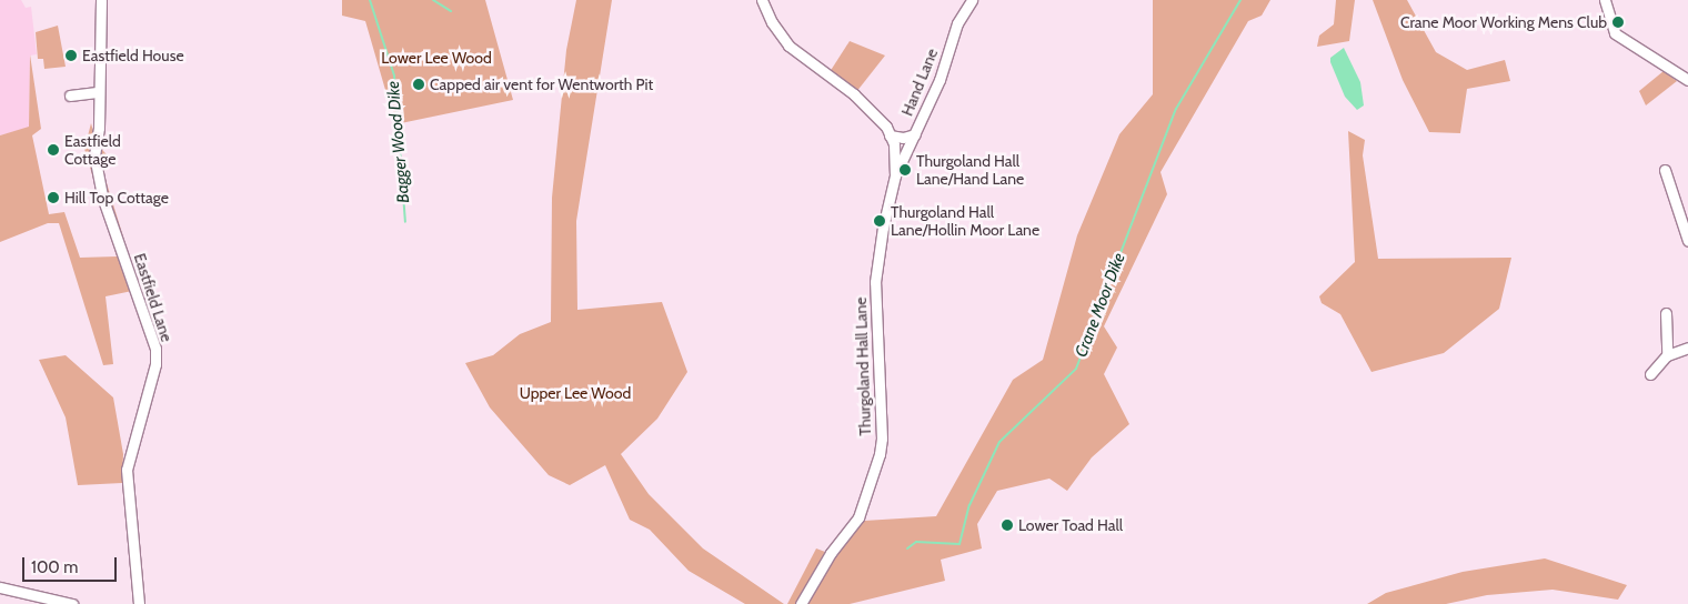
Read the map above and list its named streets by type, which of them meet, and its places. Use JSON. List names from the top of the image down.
{
  "streets": {
    "street": ["Hand Lane", "Eastfield Lane", "Thurgoland Hall Lane"]
  },
  "crossings": [
    ["Hand Lane", "Thurgoland Hall Lane"]
  ],
  "water": ["Bagger Wood Dike", "Crane Moor Dike"],
  "parks": ["Lower Lee Wood", "Upper Lee Wood"],
  "places": [
    "Crane Moor Working Mens Club",
    "Eastfield House",
    "Capped air vent for Wentworth Pit",
    "Eastfield Cottage",
    "Thurgoland Hall Lane/Hand Lane",
    "Hill Top Cottage",
    "Thurgoland Hall Lane/Hollin Moor Lane",
    "Lower Toad Hall"
  ],
  "scale_bar": "100 m"
}
